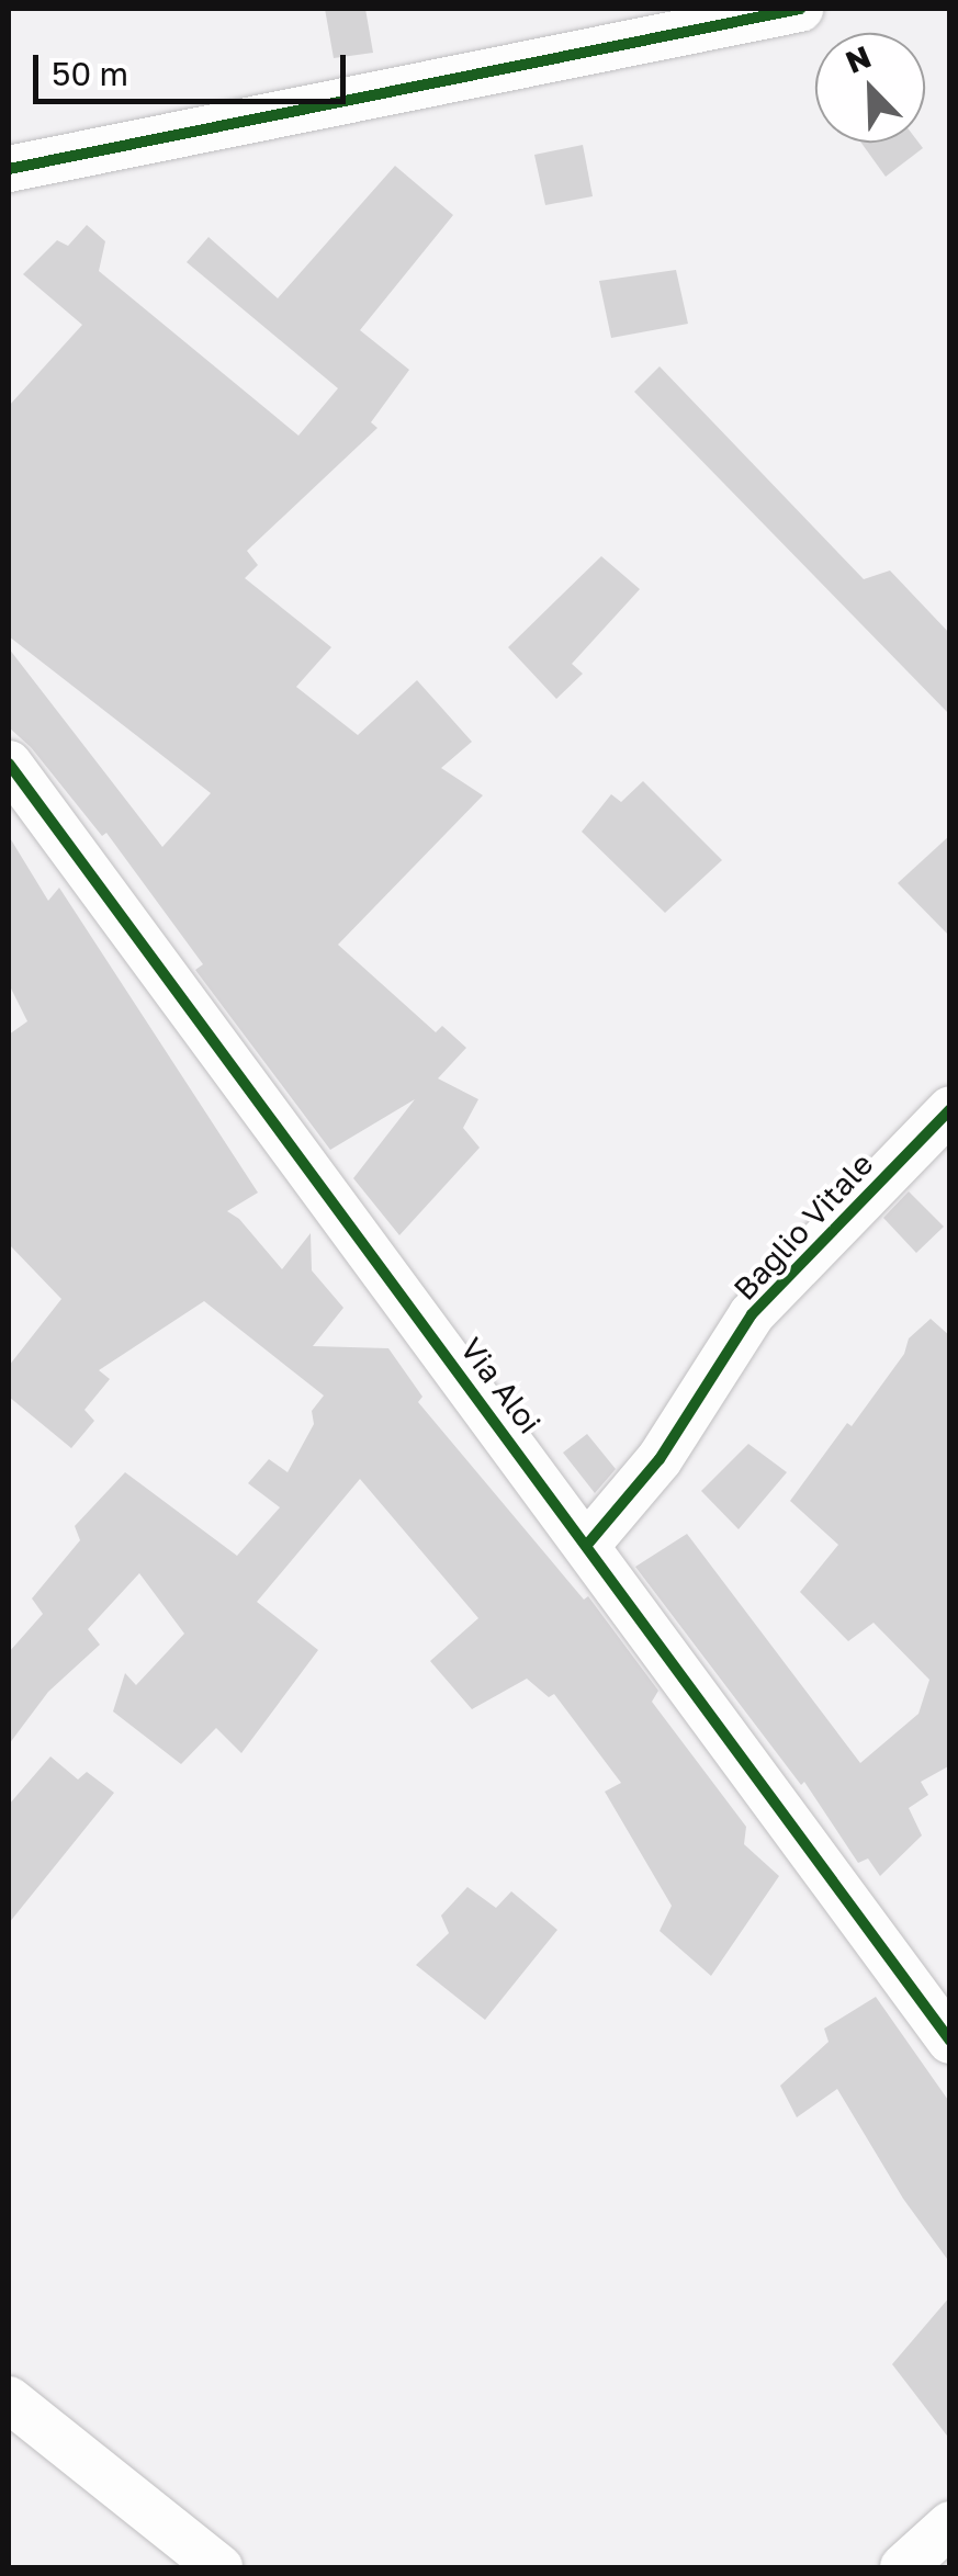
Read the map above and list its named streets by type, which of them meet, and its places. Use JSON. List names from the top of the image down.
{
  "streets": {
    "street": ["Baglio Vitale", "Via Aloi"]
  },
  "crossings": [
    ["Baglio Vitale", "Via Aloi"]
  ],
  "scale_bar": "50 m",
  "north": "top left"
}
